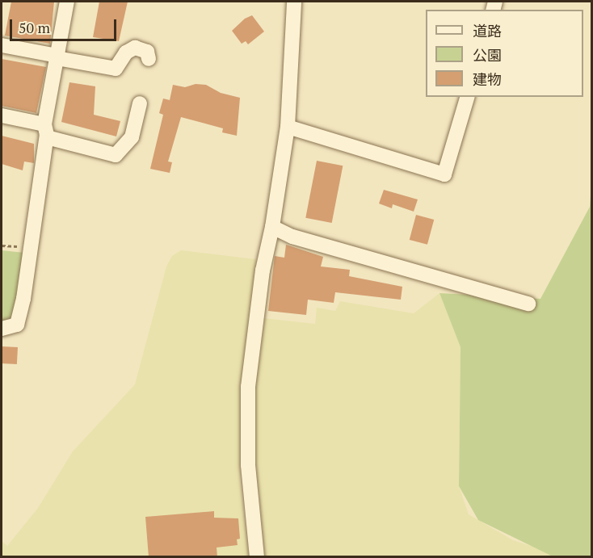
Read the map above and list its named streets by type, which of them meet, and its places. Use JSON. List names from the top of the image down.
{
  "legend": ["道路", "公園", "建物"],
  "scale_bar": "50 m"
}
